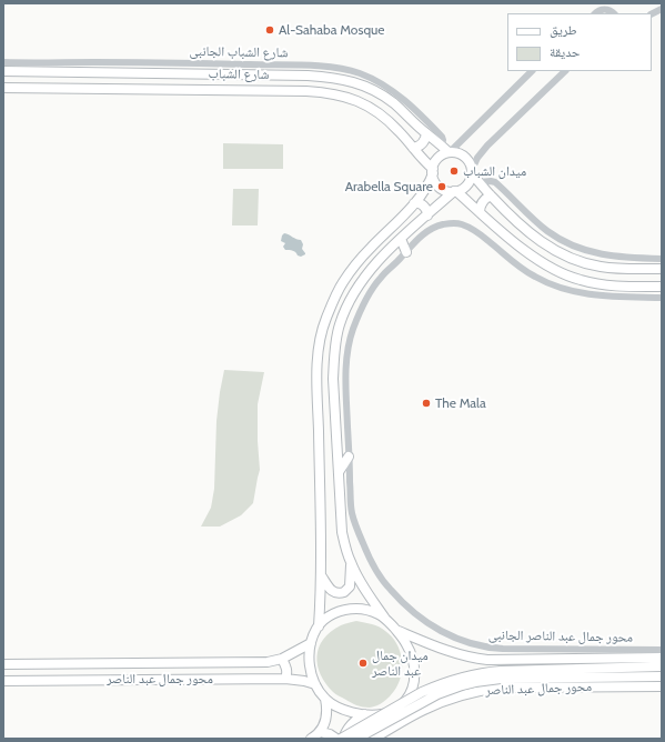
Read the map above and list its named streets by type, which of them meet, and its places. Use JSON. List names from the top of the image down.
{
  "streets": {
    "main road": ["شارع الشباب", "محور جمال عبد الناصر"],
    "street": ["شارع الشباب الجانبى", "محور جمال عبد الناصر الجانبى"]
  },
  "crossings": [
    ["شارع الشباب الجانبى", "شارع الشباب"]
  ],
  "places": [
    "Al-Sahaba Mosque",
    "ميدان الشباب",
    "Arabella Square",
    "The Mala",
    "ميدان جمال عبد الناصر"
  ],
  "legend": ["طريق", "حديقة"]
}
